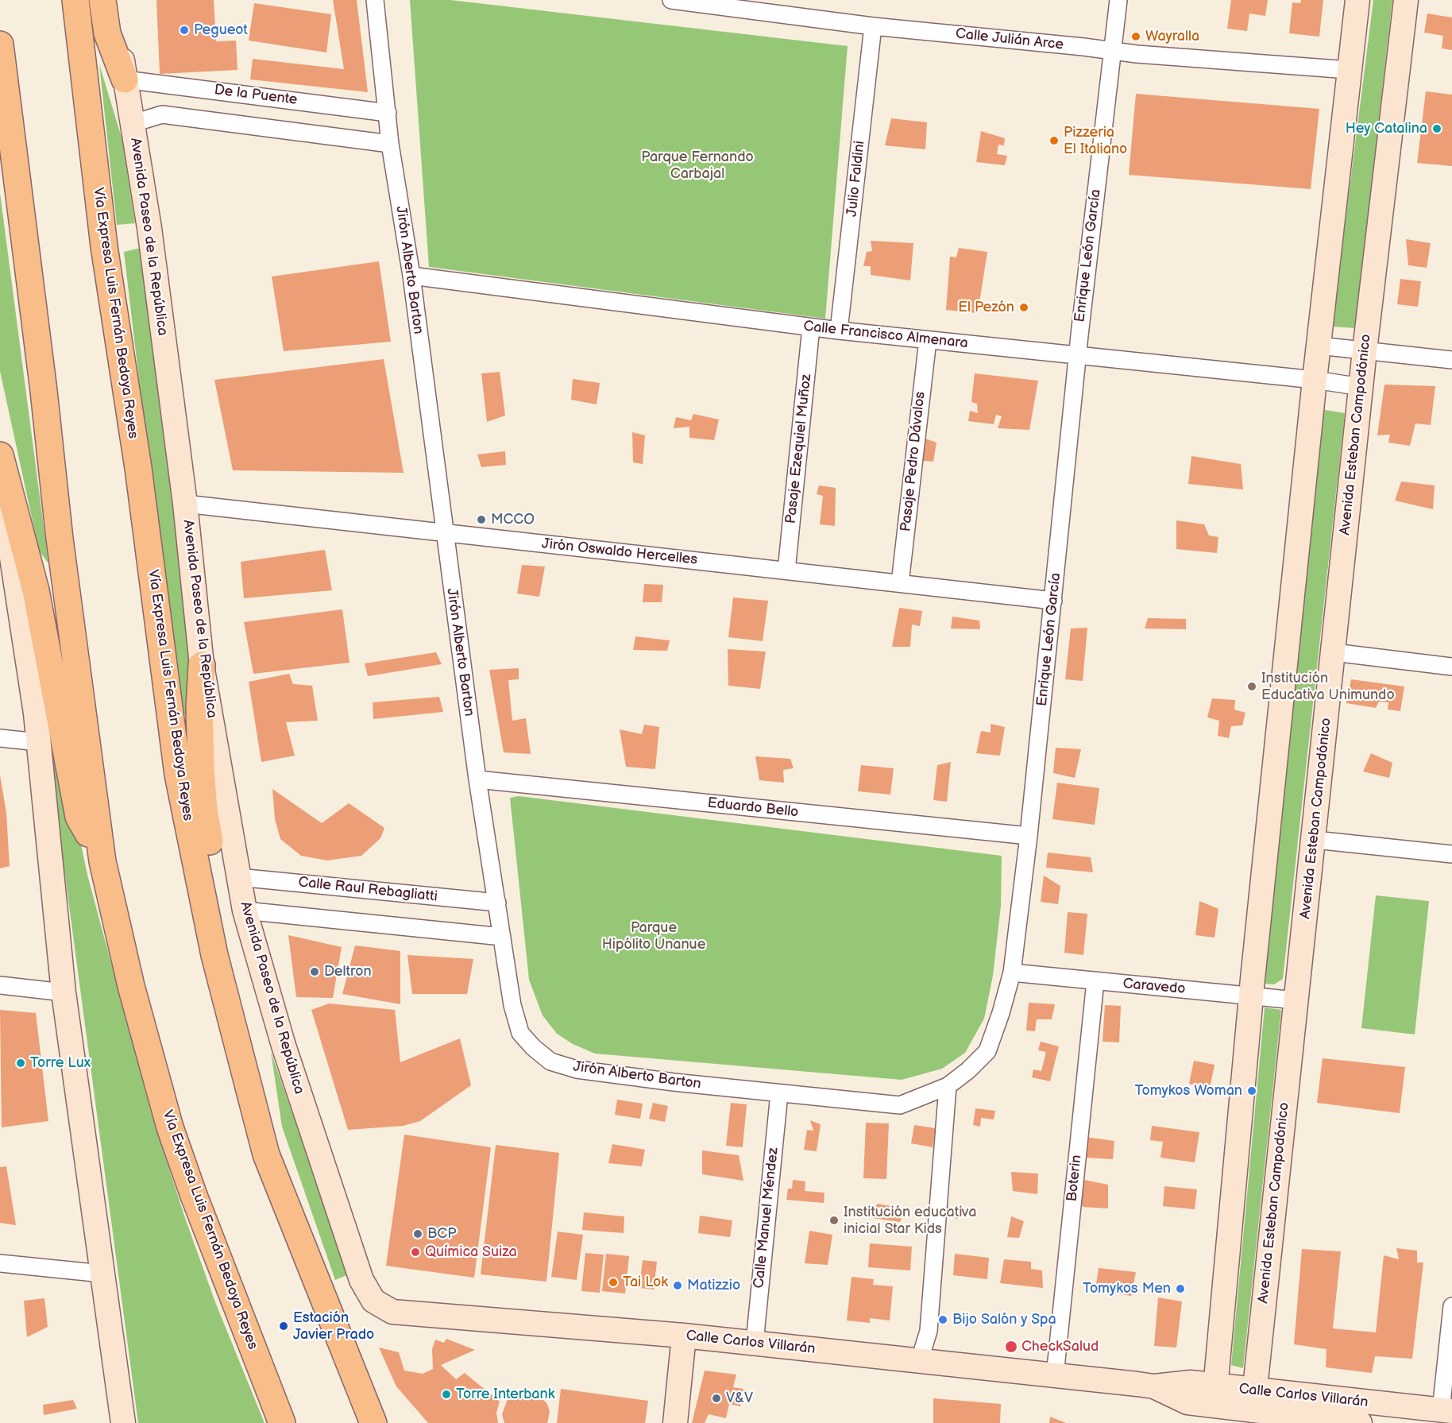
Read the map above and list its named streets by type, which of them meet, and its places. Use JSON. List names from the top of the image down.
{
  "streets": {
    "highway": ["Vía Expresa Luis Fernán Bedoya Reyes"],
    "street": [
      "Calle Julián Arce",
      "De la Puente",
      "Julio Faldini",
      "Avenida Paseo de la República",
      "Enrique León García",
      "Jirón Alberto Barton",
      "Calle Francisco Almenara",
      "Avenida Esteban Campodónico",
      "Pasaje Ezequiel Muñoz",
      "Pasaje Pedro Dávalos",
      "Jirón Oswaldo Hercelles",
      "Eduardo Bello",
      "Calle Raul Rebagliatti",
      "Caravedo",
      "Boterin",
      "Calle Manuel Méndez",
      "Calle Carlos Villarán"
    ]
  },
  "crossings": [
    ["Calle Julián Arce", "Julio Faldini"],
    ["Calle Julián Arce", "Enrique León García"],
    ["De la Puente", "Avenida Paseo de la República"],
    ["De la Puente", "Jirón Alberto Barton"],
    ["Julio Faldini", "Calle Francisco Almenara"],
    ["Avenida Paseo de la República", "Jirón Oswaldo Hercelles"],
    ["Avenida Paseo de la República", "Calle Raul Rebagliatti"],
    ["Avenida Paseo de la República", "Calle Carlos Villarán"],
    ["Enrique León García", "Jirón Alberto Barton"],
    ["Enrique León García", "Calle Francisco Almenara"],
    ["Enrique León García", "Jirón Oswaldo Hercelles"],
    ["Enrique León García", "Eduardo Bello"],
    ["Enrique León García", "Caravedo"],
    ["Enrique León García", "Calle Manuel Méndez"],
    ["Jirón Alberto Barton", "Calle Francisco Almenara"],
    ["Jirón Alberto Barton", "Jirón Oswaldo Hercelles"],
    ["Jirón Alberto Barton", "Eduardo Bello"],
    ["Jirón Alberto Barton", "Calle Raul Rebagliatti"],
    ["Jirón Alberto Barton", "Calle Manuel Méndez"],
    ["Calle Francisco Almenara", "Avenida Esteban Campodónico"],
    ["Calle Francisco Almenara", "Pasaje Ezequiel Muñoz"],
    ["Calle Francisco Almenara", "Pasaje Pedro Dávalos"],
    ["Avenida Esteban Campodónico", "Caravedo"],
    ["Avenida Esteban Campodónico", "Calle Carlos Villarán"],
    ["Pasaje Ezequiel Muñoz", "Jirón Oswaldo Hercelles"],
    ["Pasaje Pedro Dávalos", "Jirón Oswaldo Hercelles"],
    ["Caravedo", "Boterin"],
    ["Boterin", "Calle Carlos Villarán"],
    ["Calle Manuel Méndez", "Calle Carlos Villarán"]
  ],
  "parks": ["Parque Fernando Carbajal", "Parque Hipólito Unanue"],
  "places": [
    "Pegueot",
    "Wayralla",
    "Hey Catalina",
    "Pizzeria El Italiano",
    "El Pezón",
    "MCCO",
    "Institución Educativa Unimundo",
    "Deltron",
    "Torre Lux",
    "Tomykos Woman",
    "Institución educativa inicial Star Kids",
    "BCP",
    "Química Suiza",
    "Tai Lok",
    "Matizzio",
    "Tomykos Men",
    "Bijo Salón y Spa",
    "Estación Javier Prado",
    "CheckSalud",
    "Torre Interbank",
    "V&V"
  ]
}
